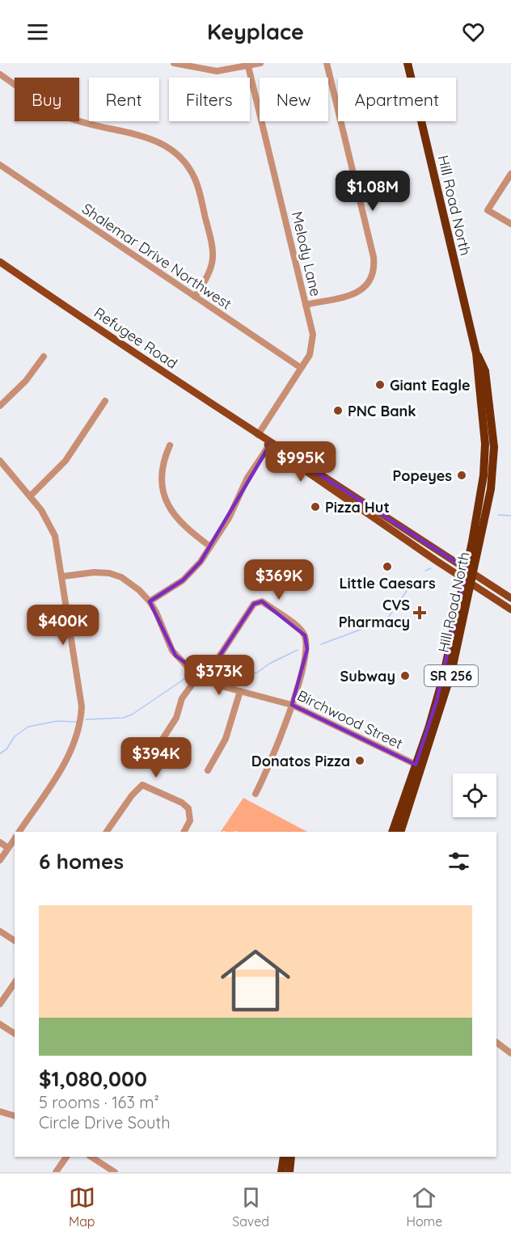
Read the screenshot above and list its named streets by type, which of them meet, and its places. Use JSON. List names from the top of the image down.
{
  "streets": {
    "highway": ["Hill Road North", "SR 256"],
    "main road": ["Refugee Road"],
    "street": ["Melody Lane", "Shalemar Drive Northwest", "Birchwood Street"]
  },
  "crossings": [
    ["Hill Road North", "Refugee Road"],
    ["Hill Road North", "Birchwood Street"],
    ["Melody Lane", "Shalemar Drive Northwest"],
    ["Melody Lane", "Refugee Road"]
  ],
  "places": {
    "other": [
      "Giant Eagle",
      "PNC Bank",
      "Popeyes",
      "Pizza Hut",
      "Little Caesars",
      "Subway",
      "Donatos Pizza"
    ],
    "health": ["CVS Pharmacy"]
  },
  "page": {
    "header": "Keyplace",
    "chip": [
      "Buy",
      "Rent",
      "Filters",
      "New",
      "Apartment"
    ],
    "price": [
      "$1.08M",
      "$995K",
      "$369K",
      "$400K",
      "$373K",
      "$394K"
    ],
    "heading": "6 homes",
    "list": [
      {
        "name": "$1,080,000",
        "note": "5 rooms · 163 m² · Circle Drive South"
      }
    ],
    "tabs": ["Map", "Saved", "Home"]
  }
}
